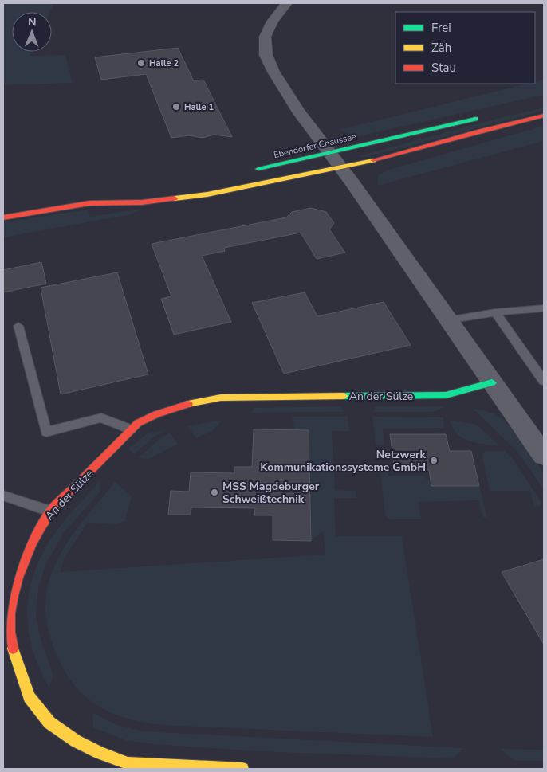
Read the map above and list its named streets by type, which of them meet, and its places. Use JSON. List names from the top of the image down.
{
  "streets": {
    "main road": ["Ebendorfer Chaussee", "An der Sülze"]
  },
  "places": [
    "Halle 2",
    "Halle 1",
    "Netzwerk Kommunikationssysteme GmbH",
    "MSS Magdeburger Schweißtechnik"
  ],
  "legend": ["Frei", "Zäh", "Stau"],
  "north": "top"
}
